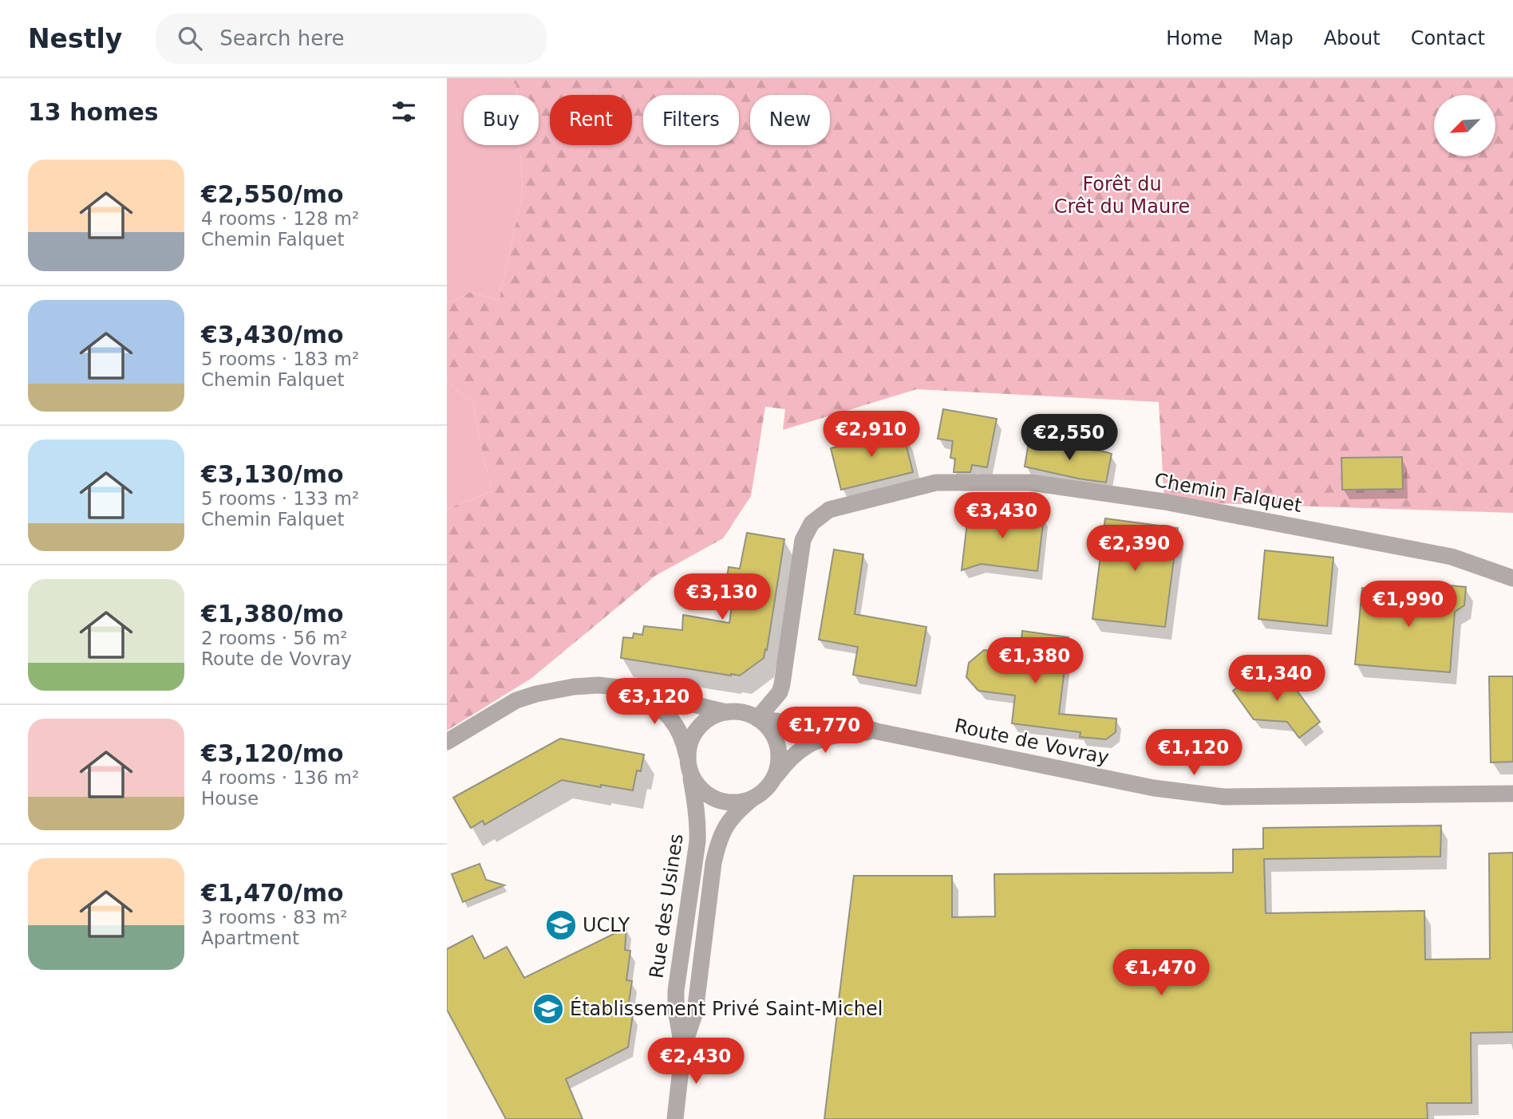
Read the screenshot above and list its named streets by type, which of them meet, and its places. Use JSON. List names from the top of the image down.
{
  "streets": {
    "street": ["Chemin Falquet", "Route de Vovray", "Rue des Usines"]
  },
  "crossings": [
    ["Chemin Falquet", "Route de Vovray"],
    ["Chemin Falquet", "Rue des Usines"],
    ["Route de Vovray", "Rue des Usines"]
  ],
  "parks": ["Forêt du Crêt du Maure"],
  "places": {
    "school or university": ["UCLY", "Établissement Privé Saint-Michel"]
  },
  "north": "bottom left",
  "page": {
    "header": "Nestly",
    "search": "Search here",
    "nav": [
      "Home",
      "Map",
      "About",
      "Contact"
    ],
    "heading": "13 homes",
    "chip": [
      "Buy",
      "Rent",
      "Filters",
      "New"
    ],
    "list": [
      {
        "name": "€2,550/mo",
        "note": "4 rooms · 128 m² · Chemin Falquet"
      },
      {
        "name": "€3,430/mo",
        "note": "5 rooms · 183 m² · Chemin Falquet"
      },
      {
        "name": "€3,130/mo",
        "note": "5 rooms · 133 m² · Chemin Falquet"
      },
      {
        "name": "€1,380/mo",
        "note": "2 rooms · 56 m² · Route de Vovray"
      },
      {
        "name": "€3,120/mo",
        "note": "4 rooms · 136 m² · House"
      },
      {
        "name": "€1,470/mo",
        "note": "3 rooms · 83 m² · Apartment"
      }
    ],
    "price": [
      "€2,910",
      "€2,550",
      "€3,430",
      "€2,390",
      "€3,130",
      "€1,990",
      "€1,380",
      "€1,340",
      "€3,120",
      "€1,770",
      "€1,120",
      "€1,470",
      "€2,430"
    ]
  }
}
